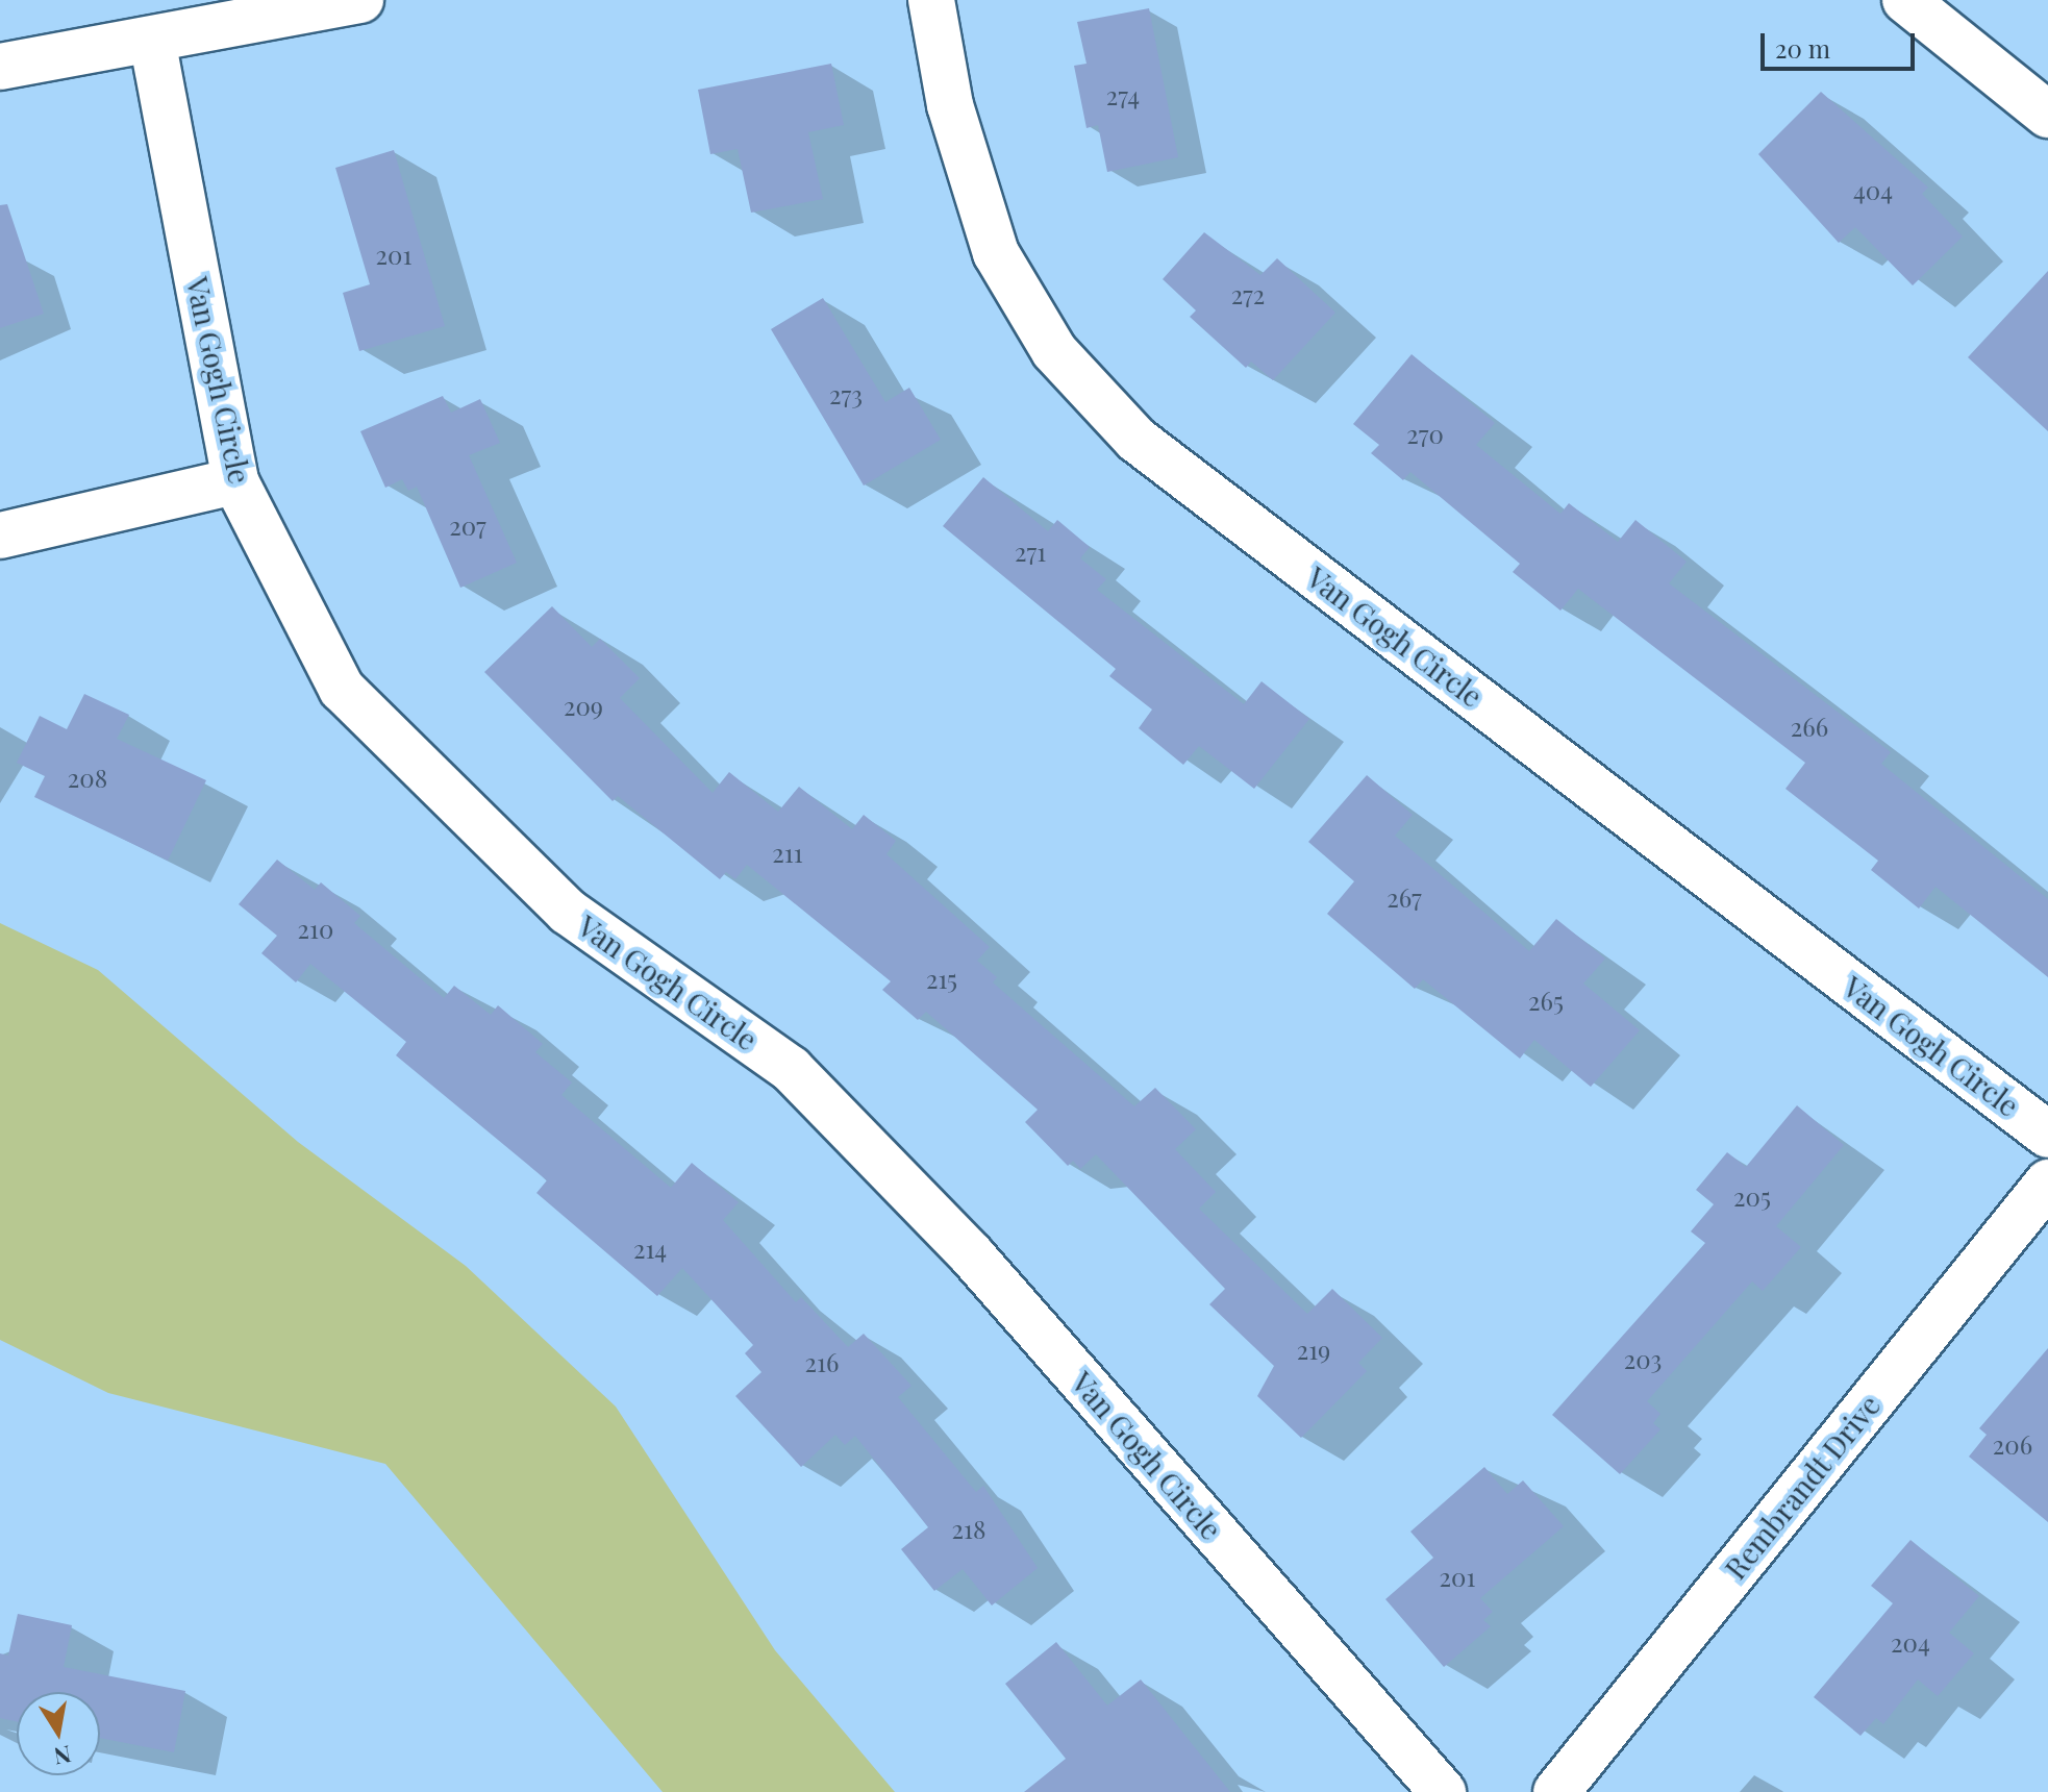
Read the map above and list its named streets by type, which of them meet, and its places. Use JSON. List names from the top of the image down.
{
  "streets": {
    "street": ["Van Gogh Circle", "Rembrandt Drive"]
  },
  "house_numbers": [
    "274",
    "404",
    "201",
    "272",
    "273",
    "270",
    "207",
    "271",
    "209",
    "266",
    "208",
    "211",
    "267",
    "210",
    "215",
    "265",
    "205",
    "214",
    "219",
    "203",
    "216",
    "206",
    "218",
    "201",
    "204"
  ],
  "scale_bar": "20 m",
  "north": "bottom"
}
